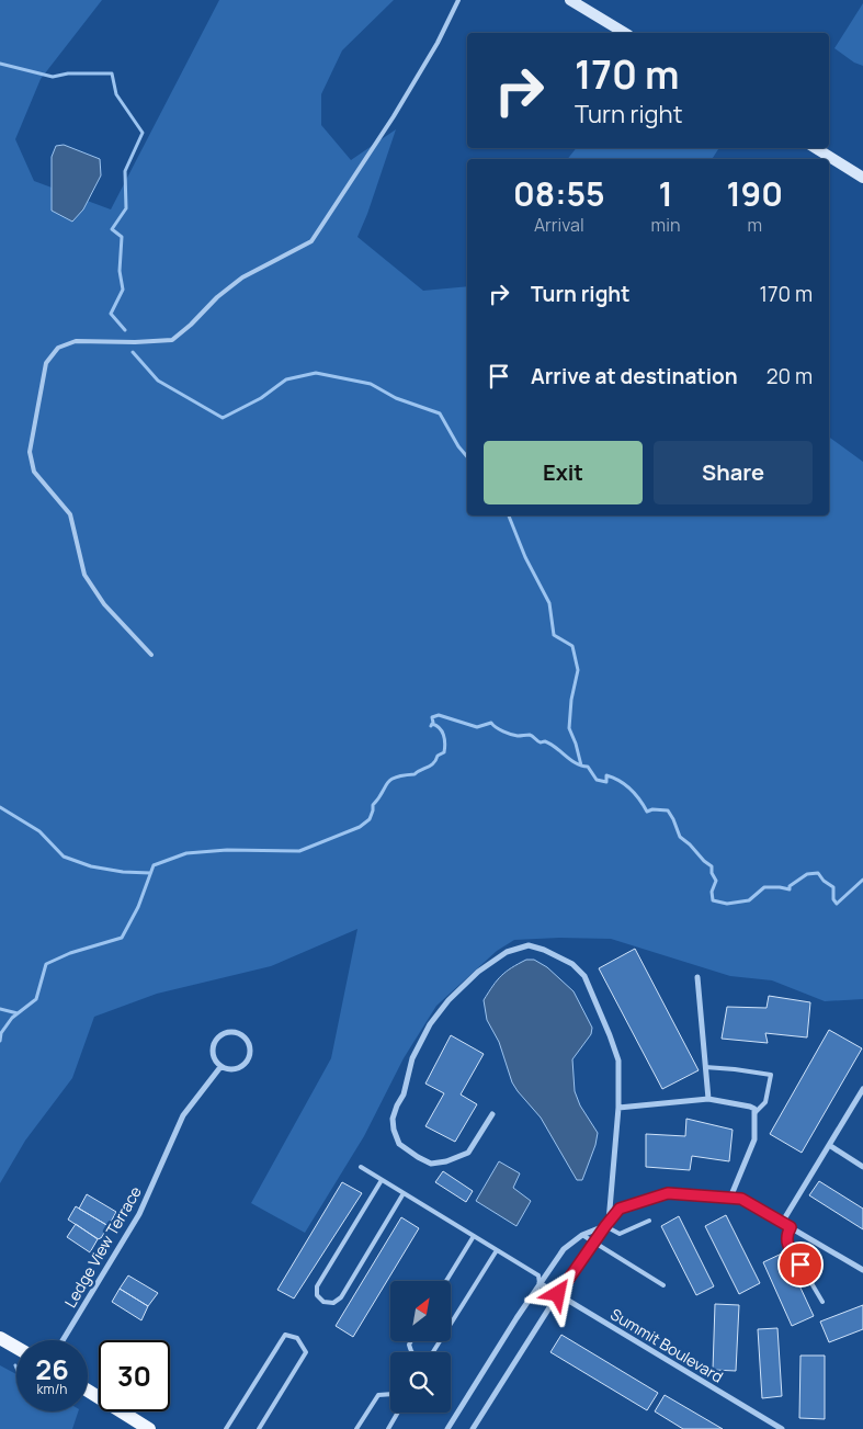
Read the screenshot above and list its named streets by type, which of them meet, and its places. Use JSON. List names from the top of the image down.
{
  "streets": {
    "street": ["Ledge View Terrace", "Summit Boulevard"]
  },
  "north": "top right",
  "page": {
    "turn": ["170 m", "Turn right"],
    "eta": [
      "08:55",
      "Arrival",
      "1",
      "min",
      "190",
      "m"
    ],
    "list": [
      {
        "name": "Turn right",
        "value": "170 m"
      },
      {
        "name": "Arrive at destination",
        "value": "20 m"
      }
    ],
    "buttons": ["Exit", "Share"],
    "speed": "26 km/h",
    "limit": "30"
  }
}
